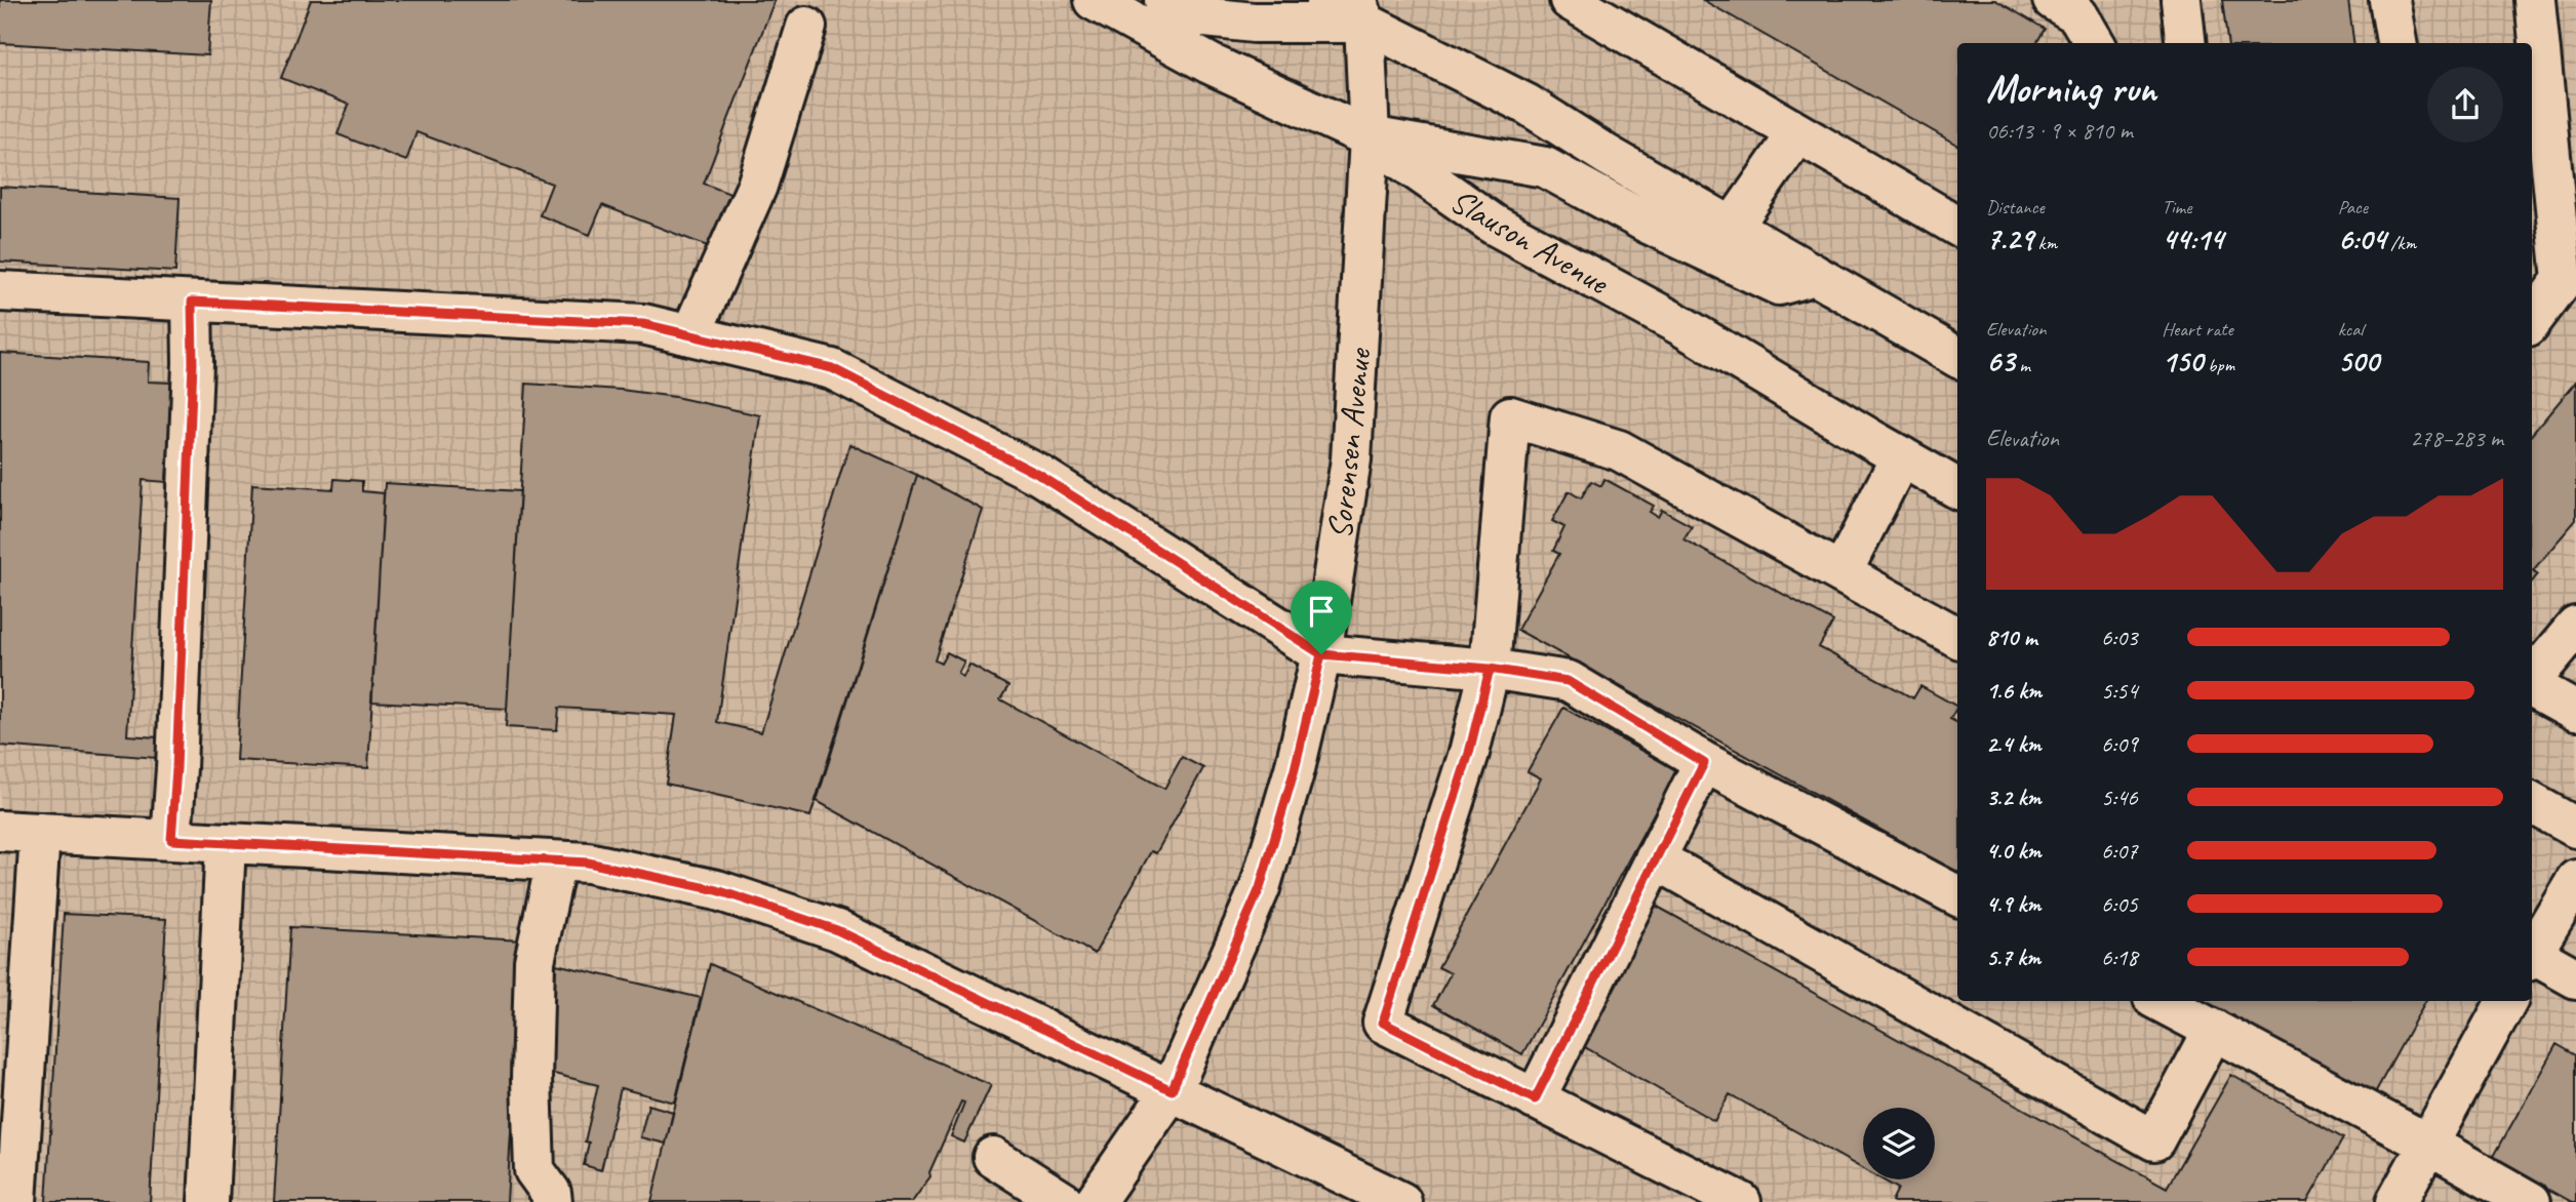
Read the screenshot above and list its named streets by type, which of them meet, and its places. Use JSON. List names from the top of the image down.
{
  "streets": {
    "street": ["Slauson Avenue", "Sorensen Avenue"]
  },
  "crossings": [
    ["Slauson Avenue", "Sorensen Avenue"]
  ],
  "page": {
    "heading": ["Morning run", "06:13 · 9 × 810 m"],
    "stats": [
      ["Distance", "7.29 km"],
      ["Time", "44:14"],
      ["Pace", "6:04 /km"],
      ["Elevation", "63 m"],
      ["Heart rate", "150 bpm"],
      ["kcal", "500"]
    ],
    "chart": ["Elevation", "278–283 m"],
    "list": [
      {
        "name": "810 m",
        "note": "6:03"
      },
      {
        "name": "1.6 km",
        "note": "5:54"
      },
      {
        "name": "2.4 km",
        "note": "6:09"
      },
      {
        "name": "3.2 km",
        "note": "5:46"
      },
      {
        "name": "4.0 km",
        "note": "6:07"
      },
      {
        "name": "4.9 km",
        "note": "6:05"
      },
      {
        "name": "5.7 km",
        "note": "6:18"
      }
    ]
  }
}
